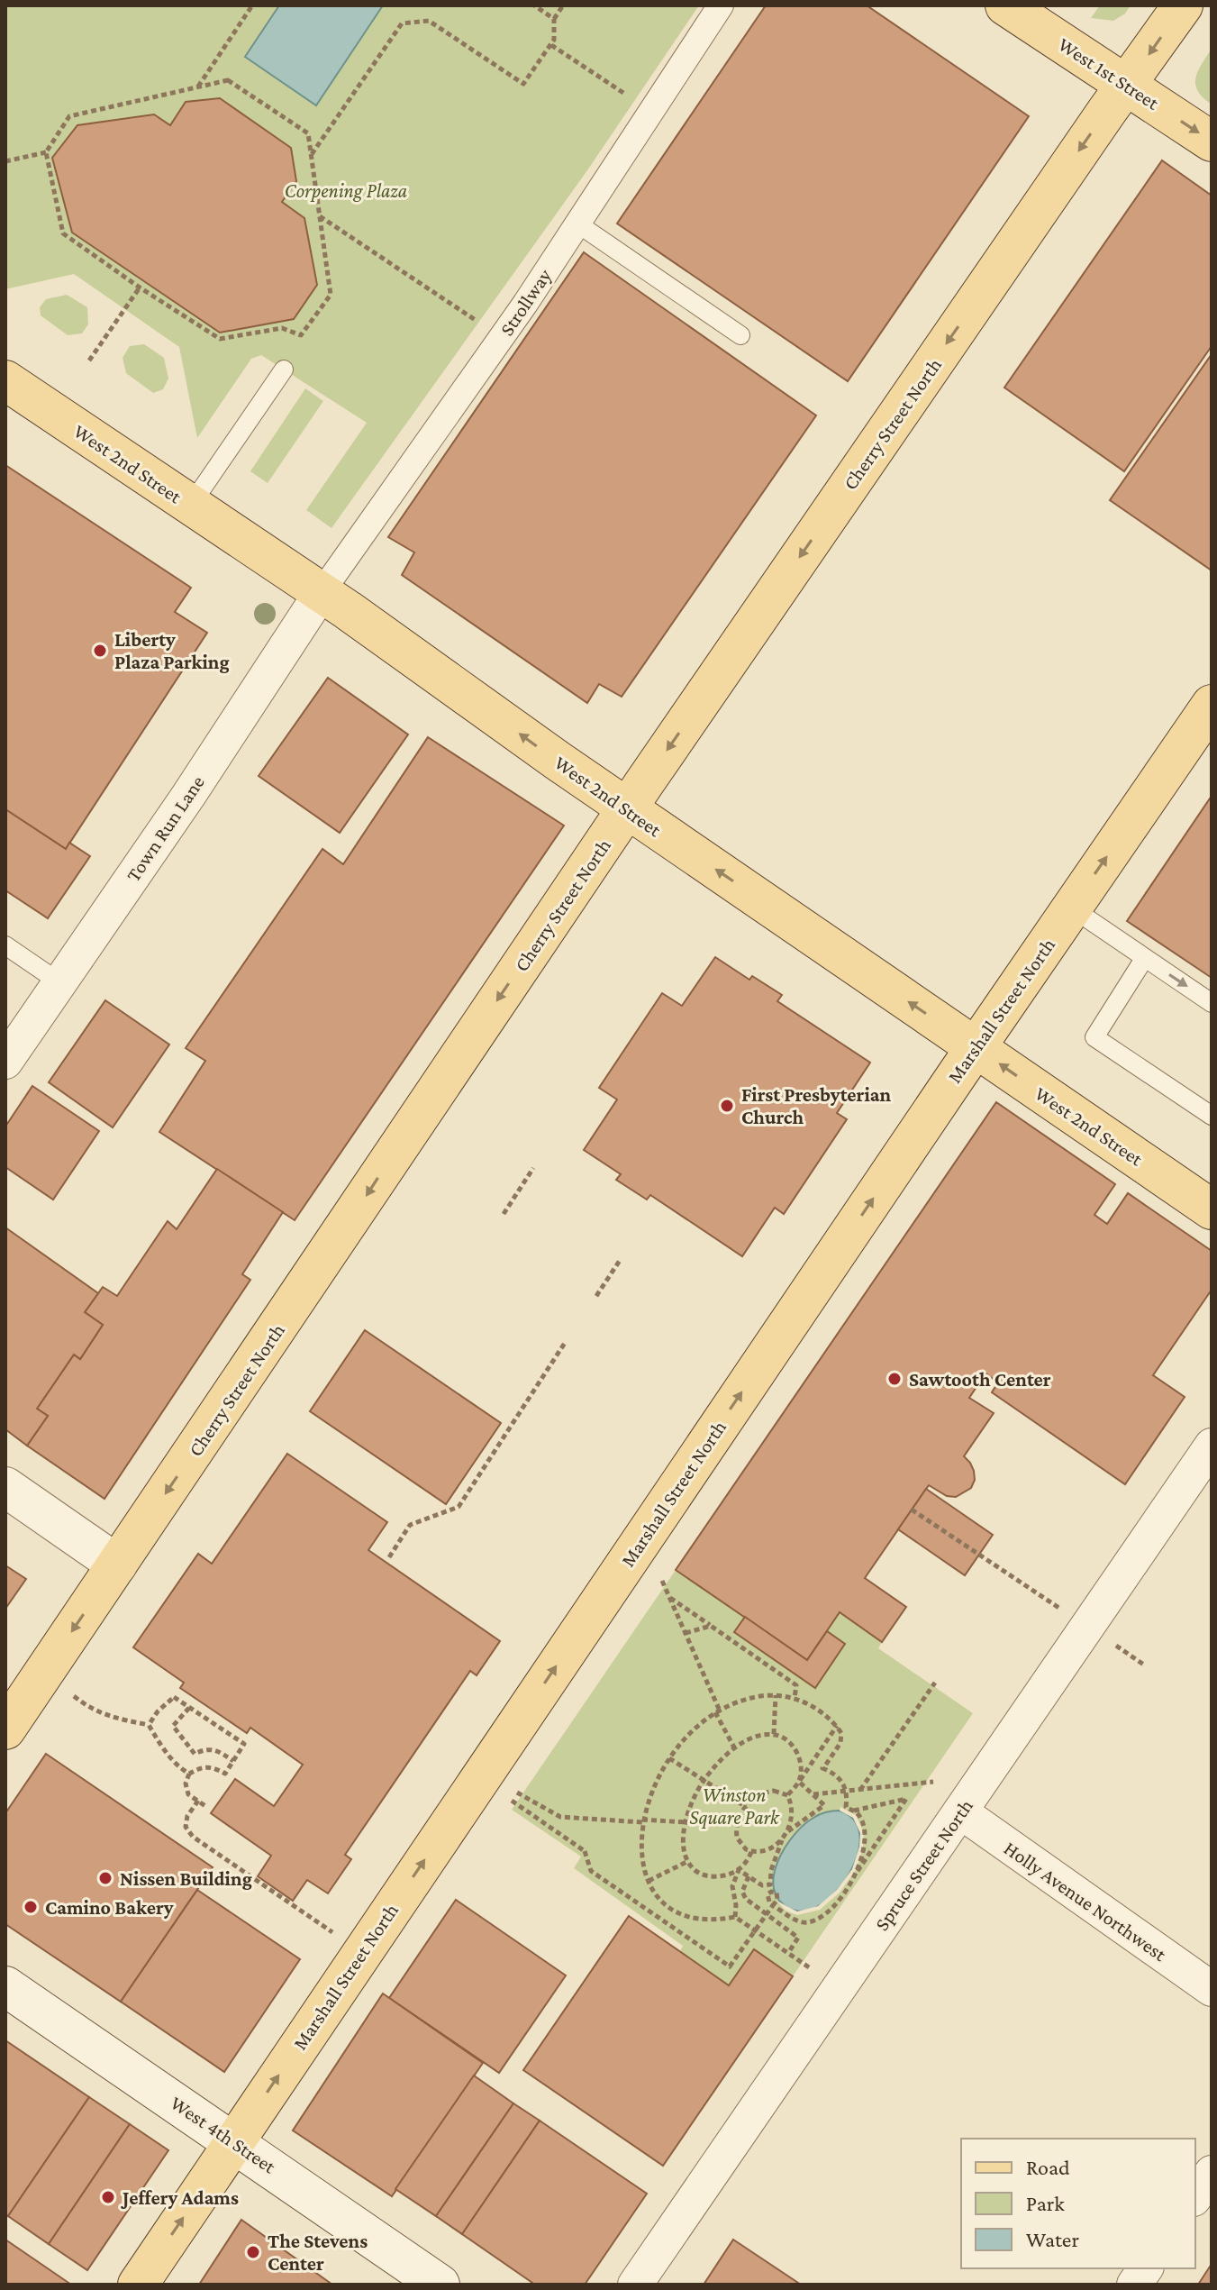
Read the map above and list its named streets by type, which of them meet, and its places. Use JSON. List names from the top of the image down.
{
  "streets": {
    "main road": [
      "West 1st Street",
      "Cherry Street North",
      "West 2nd Street",
      "Marshall Street North",
      "West 4th Street"
    ],
    "street": [
      "Strollway",
      "Town Run Lane",
      "Spruce Street North",
      "Holly Avenue Northwest"
    ]
  },
  "crossings": [
    ["West 1st Street", "Cherry Street North"],
    ["Strollway", "West 2nd Street"],
    ["Strollway", "Town Run Lane"],
    ["Cherry Street North", "West 2nd Street"],
    ["West 2nd Street", "Town Run Lane"],
    ["West 2nd Street", "Marshall Street North"],
    ["Marshall Street North", "West 4th Street"],
    ["Spruce Street North", "Holly Avenue Northwest"]
  ],
  "one_way": [
    "West 1st Street",
    "Cherry Street North",
    "West 2nd Street",
    "Marshall Street North"
  ],
  "parks": ["Corpening Plaza", "Winston Square Park"],
  "places": [
    "Liberty Plaza Parking",
    "First Presbyterian Church",
    "Sawtooth Center",
    "Nissen Building",
    "Camino Bakery",
    "Jeffery Adams",
    "The Stevens Center"
  ],
  "legend": ["Road", "Park", "Water"]
}
